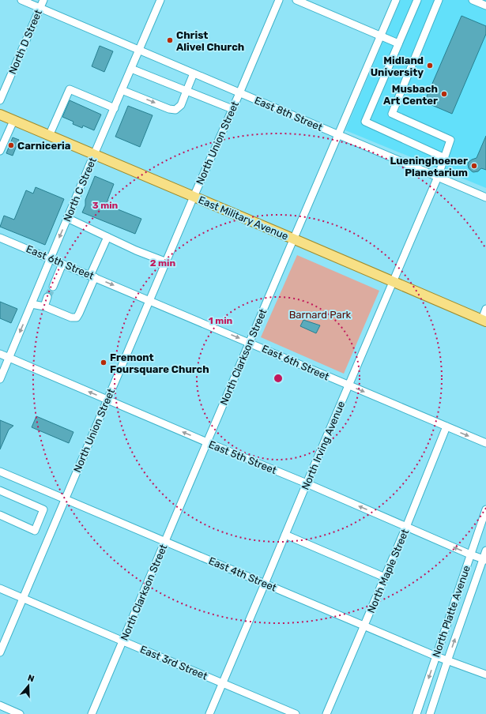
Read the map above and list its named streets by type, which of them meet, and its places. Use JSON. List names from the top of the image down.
{
  "streets": {
    "main road": ["East Military Avenue"],
    "street": [
      "North D Street",
      "East 8th Street",
      "North Union Street",
      "North C Street",
      "East 6th Street",
      "North Clarkson Street",
      "North Irving Avenue",
      "East 5th Street",
      "North Maple Street",
      "East 4th Street",
      "North Platte Avenue",
      "East 3rd Street"
    ]
  },
  "crossings": [
    ["North D Street", "East 8th Street"],
    ["East 8th Street", "North Union Street"],
    ["East 8th Street", "North C Street"],
    ["East 8th Street", "North Clarkson Street"],
    ["East 8th Street", "North Irving Avenue"],
    ["North Union Street", "East Military Avenue"],
    ["North Union Street", "East 6th Street"],
    ["North Union Street", "East 5th Street"],
    ["North Union Street", "East 4th Street"],
    ["North Union Street", "East 3rd Street"],
    ["North C Street", "East Military Avenue"],
    ["North C Street", "East 6th Street"],
    ["North C Street", "East 5th Street"],
    ["East Military Avenue", "North Clarkson Street"],
    ["East Military Avenue", "North Irving Avenue"],
    ["East 6th Street", "North Clarkson Street"],
    ["East 6th Street", "North Irving Avenue"],
    ["East 6th Street", "North Maple Street"],
    ["North Clarkson Street", "East 5th Street"],
    ["North Clarkson Street", "East 4th Street"],
    ["North Clarkson Street", "East 3rd Street"],
    ["North Irving Avenue", "East 5th Street"],
    ["North Irving Avenue", "East 4th Street"],
    ["North Irving Avenue", "East 3rd Street"],
    ["East 5th Street", "North Maple Street"],
    ["East 5th Street", "North Platte Avenue"],
    ["North Maple Street", "East 4th Street"],
    ["East 4th Street", "North Platte Avenue"]
  ],
  "one_way": ["East 6th Street"],
  "parks": ["Barnard Park"],
  "places": [
    "Christ Alivel Church",
    "Midland University",
    "Musbach Art Center",
    "Carniceria",
    "Lueninghoener Planetarium",
    "Fremont Foursquare Church"
  ],
  "north": "top",
  "rings": ["3 min", "2 min", "1 min"]
}
